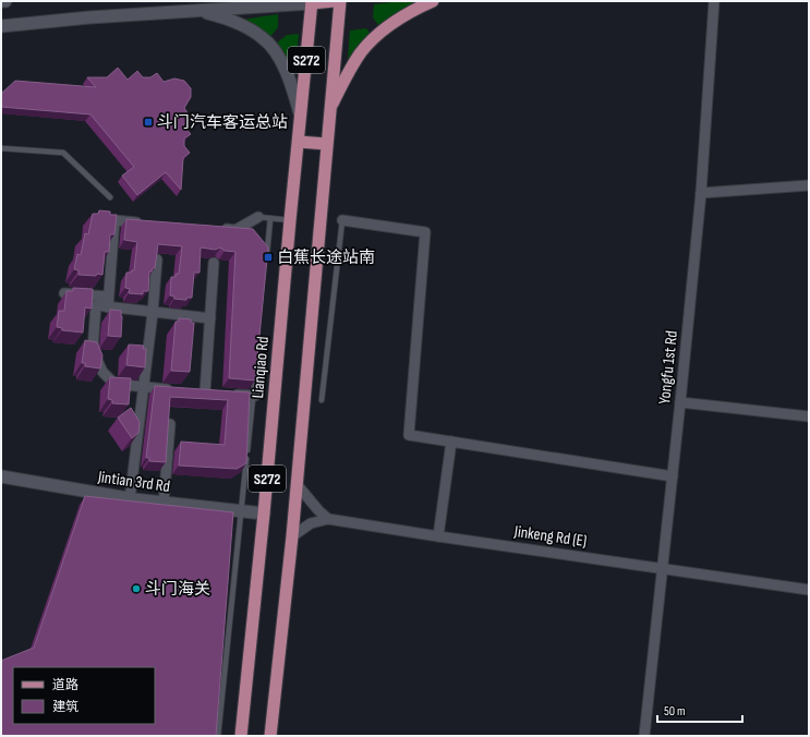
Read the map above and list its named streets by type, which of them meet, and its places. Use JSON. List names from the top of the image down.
{
  "streets": {
    "main road": ["S272", "Lianqiao Rd", "Jintian 3rd Rd"],
    "street": ["Yongfu 1st Rd", "Jinkeng Rd (E)"]
  },
  "crossings": [
    ["S272", "Jinkeng Rd (E)"],
    ["Lianqiao Rd", "Jintian 3rd Rd"],
    ["Yongfu 1st Rd", "Jinkeng Rd (E)"]
  ],
  "places": {
    "transit": ["斗门汽车客运总站", "白蕉长途站南"],
    "other": ["斗门海关"]
  },
  "legend": ["道路", "建筑"],
  "scale_bar": "50 m"
}
